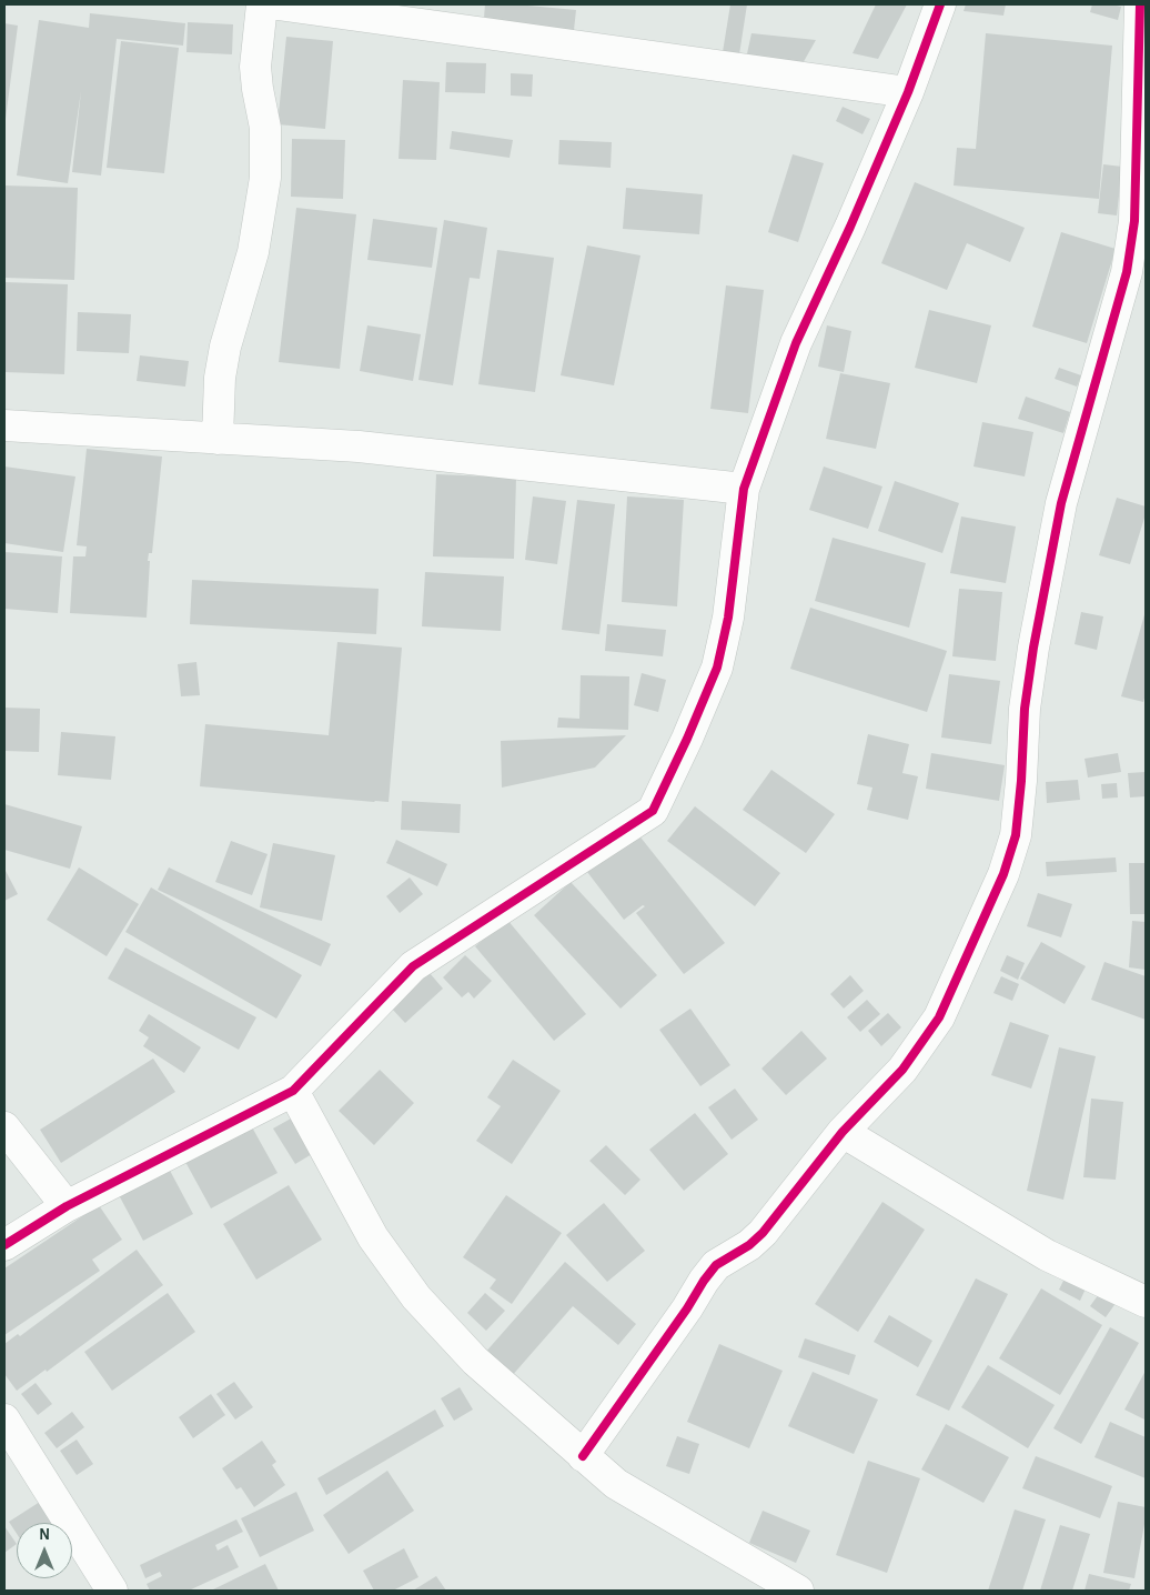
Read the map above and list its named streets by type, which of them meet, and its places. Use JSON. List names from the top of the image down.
{
  "north": "top"
}
